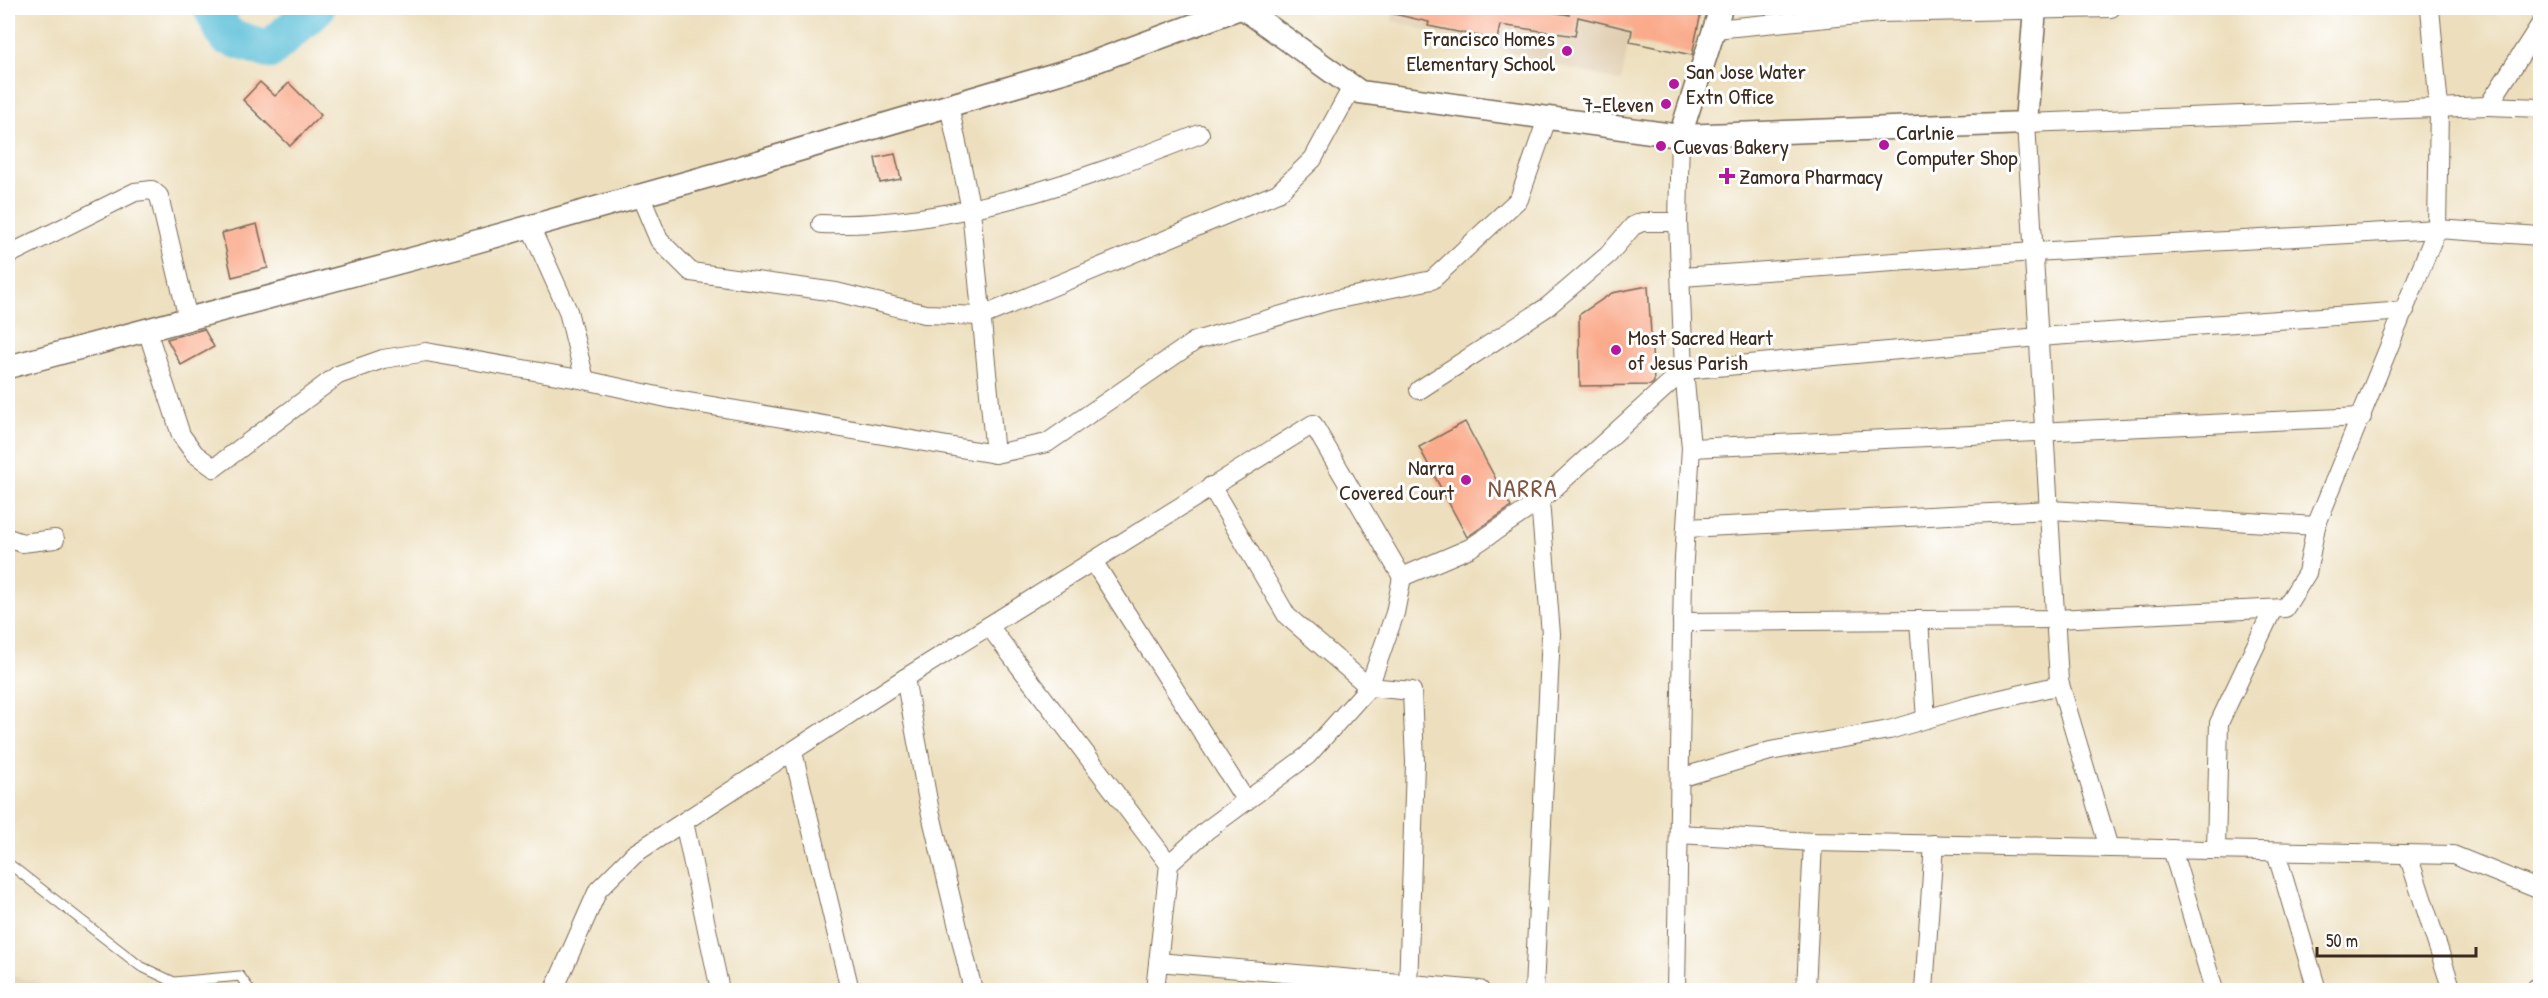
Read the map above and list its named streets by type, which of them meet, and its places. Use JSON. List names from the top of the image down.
{
  "districts": ["NARRA"],
  "places": {
    "other": [
      "Francisco Homes Elementary School",
      "San Jose Water Extn Office",
      "7-Eleven",
      "Carlnie Computer Shop",
      "Cuevas Bakery",
      "Most Sacred Heart of Jesus Parish",
      "Narra Covered Court"
    ],
    "health": ["Zamora Pharmacy"]
  },
  "scale_bar": "50 m"
}
